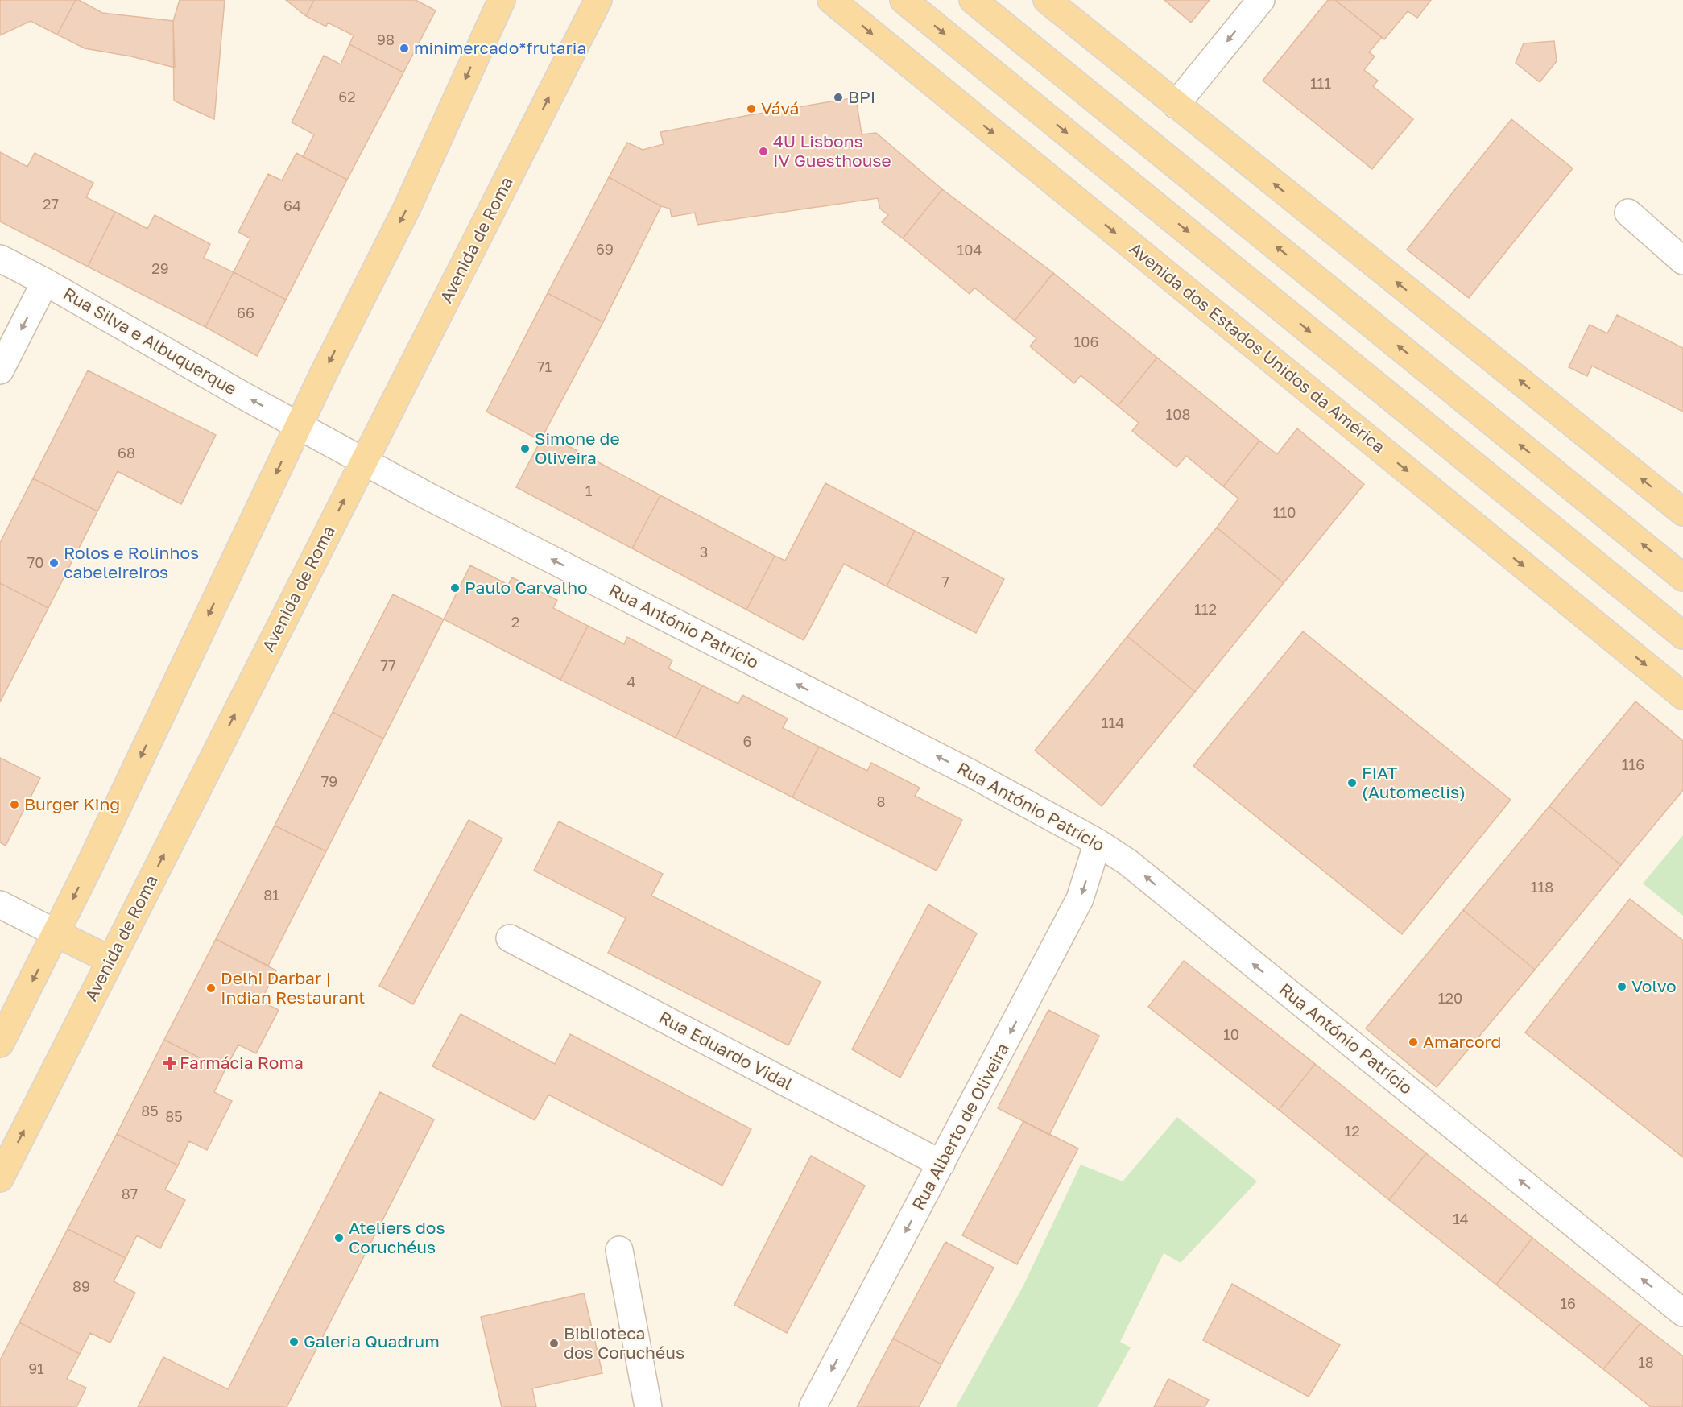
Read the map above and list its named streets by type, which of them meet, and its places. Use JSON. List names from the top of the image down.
{
  "streets": {
    "main road": ["Avenida de Roma", "Avenida dos Estados Unidos da América"],
    "street": [
      "Rua Silva e Albuquerque",
      "Rua António Patrício",
      "Rua Eduardo Vidal",
      "Rua Alberto de Oliveira"
    ]
  },
  "crossings": [
    ["Avenida de Roma", "Rua António Patrício"],
    ["Rua Silva e Albuquerque", "Rua António Patrício"],
    ["Rua António Patrício", "Rua Alberto de Oliveira"],
    ["Rua Eduardo Vidal", "Rua Alberto de Oliveira"]
  ],
  "one_way": ["Rua Silva e Albuquerque", "Rua António Patrício", "Rua Alberto de Oliveira"],
  "places": {
    "other": [
      "minimercado*frutaria",
      "BPI",
      "Vává",
      "4U Lisbons IV Guesthouse",
      "Simone de Oliveira",
      "Rolos e Rolinhos cabeleireiros",
      "Paulo Carvalho",
      "FIAT (Automeclis)",
      "Burger King",
      "Volvo",
      "Delhi Darbar | Indian Restaurant",
      "Amarcord",
      "Ateliers dos Coruchéus",
      "Galeria Quadrum",
      "Biblioteca dos Coruchéus"
    ],
    "health": ["Farmácia Roma"]
  },
  "house_numbers": [
    "98",
    "111",
    "62",
    "27",
    "64",
    "69",
    "104",
    "29",
    "66",
    "106",
    "71",
    "108",
    "68",
    "1",
    "110",
    "3",
    "70",
    "7",
    "112",
    "2",
    "77",
    "4",
    "114",
    "6",
    "116",
    "79",
    "8",
    "118",
    "81",
    "120",
    "10",
    "85",
    "85",
    "12",
    "87",
    "14",
    "89",
    "16",
    "18",
    "91"
  ]
}
